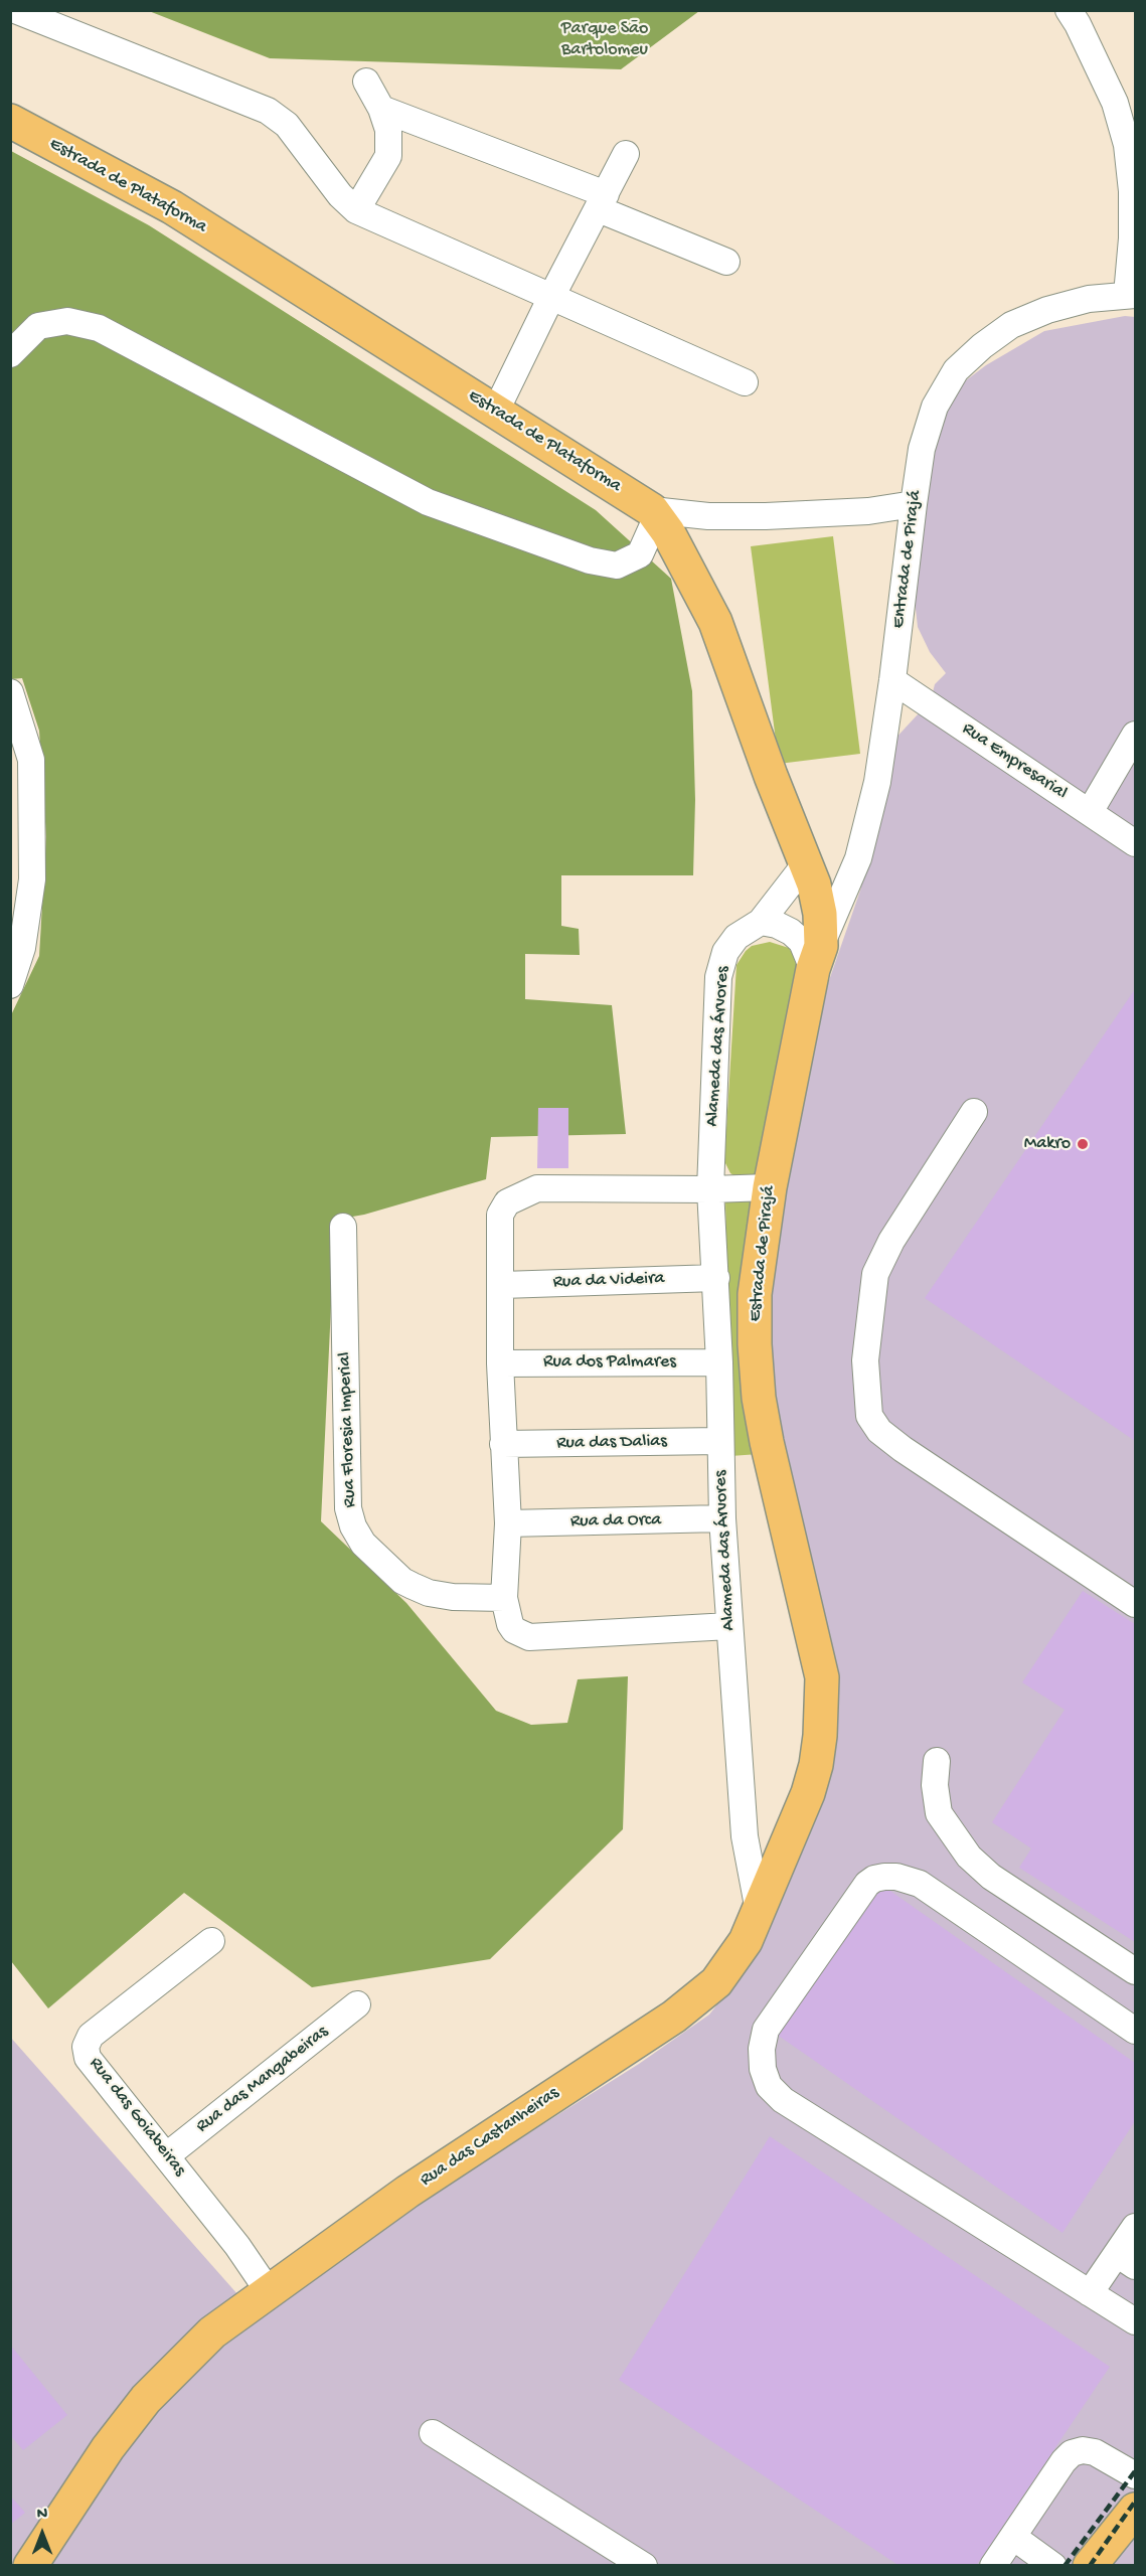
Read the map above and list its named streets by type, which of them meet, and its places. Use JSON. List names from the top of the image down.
{
  "streets": {
    "main road": ["Estrada de Plataforma", "Estrada de Pirajá", "Rua das Castanheiras"],
    "street": [
      "Entrada de Pirajá",
      "Rua Empresarial",
      "Alameda das Árvores",
      "Rua da Videira",
      "Rua dos Palmares",
      "Rua Floresia Imperial",
      "Rua das Dalias",
      "Rua da Orca",
      "Rua das Mangabeiras",
      "Rua das Goiabeiras"
    ]
  },
  "crossings": [
    ["Estrada de Plataforma", "Entrada de Pirajá"],
    ["Estrada de Plataforma", "Alameda das Árvores"],
    ["Estrada de Plataforma", "Estrada de Pirajá"],
    ["Entrada de Pirajá", "Rua Empresarial"],
    ["Entrada de Pirajá", "Estrada de Pirajá"],
    ["Alameda das Árvores", "Rua da Videira"],
    ["Alameda das Árvores", "Rua dos Palmares"],
    ["Alameda das Árvores", "Rua das Dalias"],
    ["Alameda das Árvores", "Rua da Orca"],
    ["Alameda das Árvores", "Rua das Castanheiras"],
    ["Estrada de Pirajá", "Rua das Castanheiras"],
    ["Rua das Mangabeiras", "Rua das Goiabeiras"],
    ["Rua das Goiabeiras", "Rua das Castanheiras"]
  ],
  "parks": ["Parque São Bartolomeu"],
  "places": ["Makro"],
  "north": "top"
}
